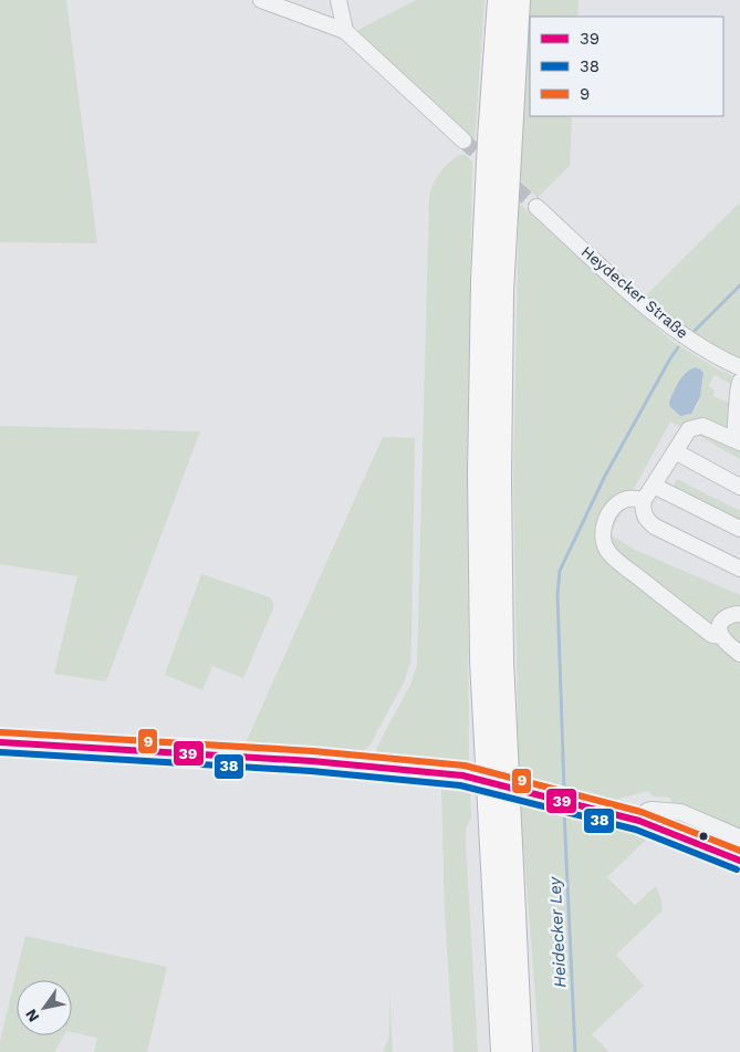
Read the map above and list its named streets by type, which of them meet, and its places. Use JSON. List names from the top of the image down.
{
  "streets": {
    "street": ["Heydecker Straße"]
  },
  "water": ["Heidecker Ley"],
  "lines": ["transit line 9", "transit line 39", "transit line 38"],
  "legend": ["39", "38", "9"],
  "north": "bottom left"
}
